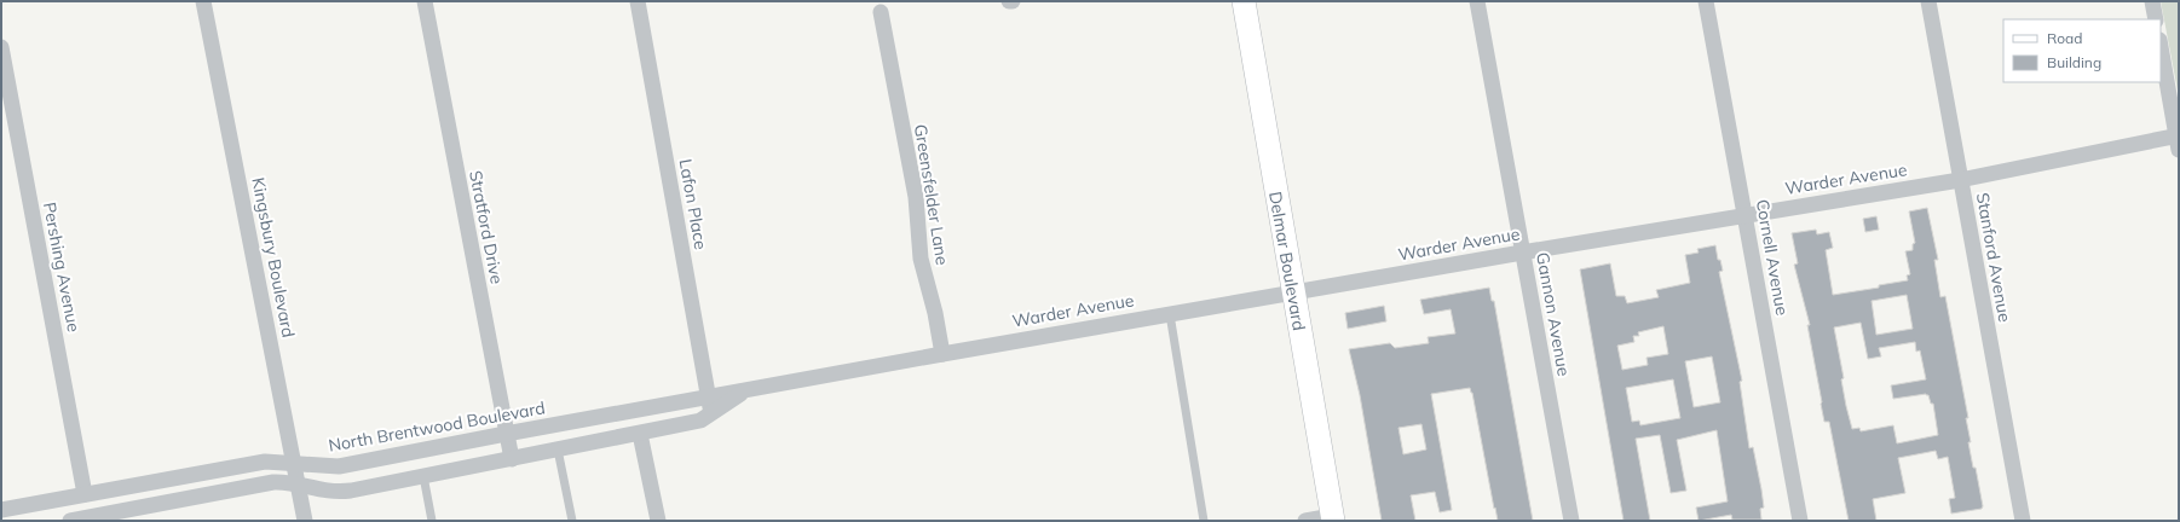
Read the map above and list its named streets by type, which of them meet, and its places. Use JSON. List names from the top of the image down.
{
  "streets": {
    "main road": ["Delmar Boulevard"],
    "street": [
      "Warder Avenue",
      "Greensfelder Lane",
      "Lafon Place",
      "Stratford Drive",
      "Kingsbury Boulevard",
      "Cornell Avenue",
      "Stanford Avenue",
      "Pershing Avenue",
      "Gannon Avenue",
      "North Brentwood Boulevard"
    ]
  },
  "crossings": [
    ["Warder Avenue", "Greensfelder Lane"],
    ["Warder Avenue", "Lafon Place"],
    ["Warder Avenue", "Cornell Avenue"],
    ["Warder Avenue", "Stanford Avenue"],
    ["Warder Avenue", "Delmar Boulevard"],
    ["Warder Avenue", "Gannon Avenue"],
    ["Warder Avenue", "North Brentwood Boulevard"],
    ["Lafon Place", "North Brentwood Boulevard"],
    ["Stratford Drive", "North Brentwood Boulevard"],
    ["Kingsbury Boulevard", "North Brentwood Boulevard"],
    ["Pershing Avenue", "North Brentwood Boulevard"]
  ],
  "legend": ["Road", "Building"]
}
